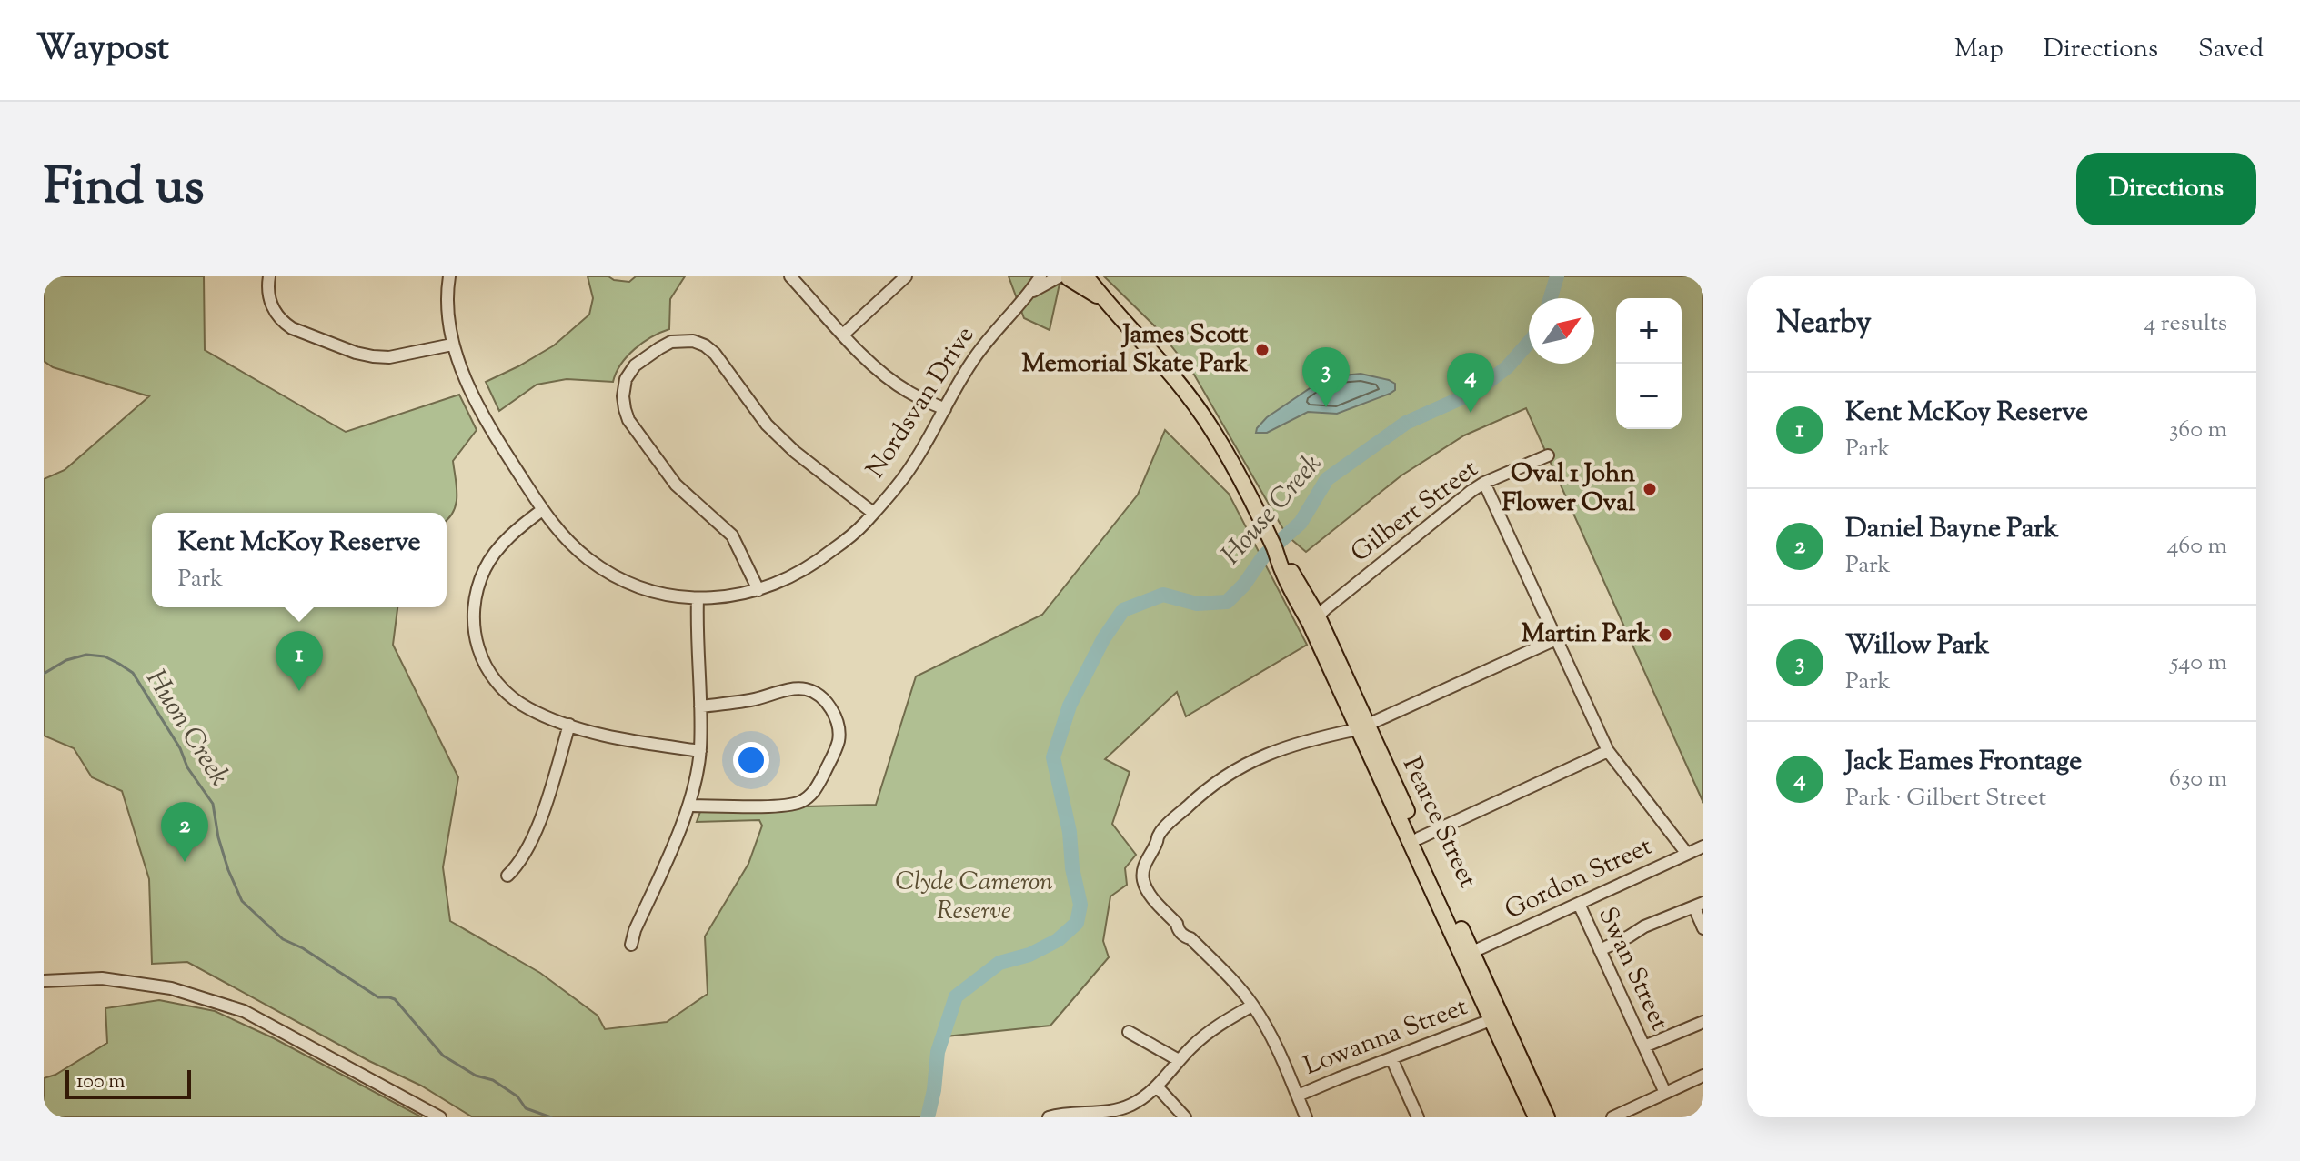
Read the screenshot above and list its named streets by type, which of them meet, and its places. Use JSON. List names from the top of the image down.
{
  "streets": {
    "main road": ["Pearce Street"],
    "street": [
      "Nordsvan Drive",
      "Gilbert Street",
      "Gordon Street",
      "Swan Street",
      "Lowanna Street"
    ]
  },
  "crossings": [
    ["Nordsvan Drive", "Pearce Street"],
    ["Gilbert Street", "Pearce Street"],
    ["Pearce Street", "Gordon Street"],
    ["Pearce Street", "Lowanna Street"],
    ["Gordon Street", "Swan Street"]
  ],
  "water": ["House Creek", "Huon Creek"],
  "parks": ["Clyde Cameron Reserve"],
  "places": ["James Scott Memorial Skate Park", "Oval 1 John Flower Oval", "Martin Park"],
  "scale_bar": "100 m",
  "north": "top right",
  "page": {
    "header": "Waypost",
    "nav": ["Map", "Directions", "Saved"],
    "title": "Find us",
    "buttons": "Directions",
    "heading": ["Nearby", "4 results"],
    "map_buttons": ["+", "−"],
    "pins": [
      "3",
      "4",
      "1",
      "2"
    ],
    "list": [
      {
        "mark": "1",
        "name": "Kent McKoy Reserve",
        "note": "Park",
        "value": "360 m"
      },
      {
        "mark": "2",
        "name": "Daniel Bayne Park",
        "note": "Park",
        "value": "460 m"
      },
      {
        "mark": "3",
        "name": "Willow Park",
        "note": "Park",
        "value": "540 m"
      },
      {
        "mark": "4",
        "name": "Jack Eames Frontage",
        "note": "Park · Gilbert Street",
        "value": "630 m"
      }
    ],
    "popup": ["Kent McKoy Reserve", "Park"],
    "scale": "100 m"
  }
}
